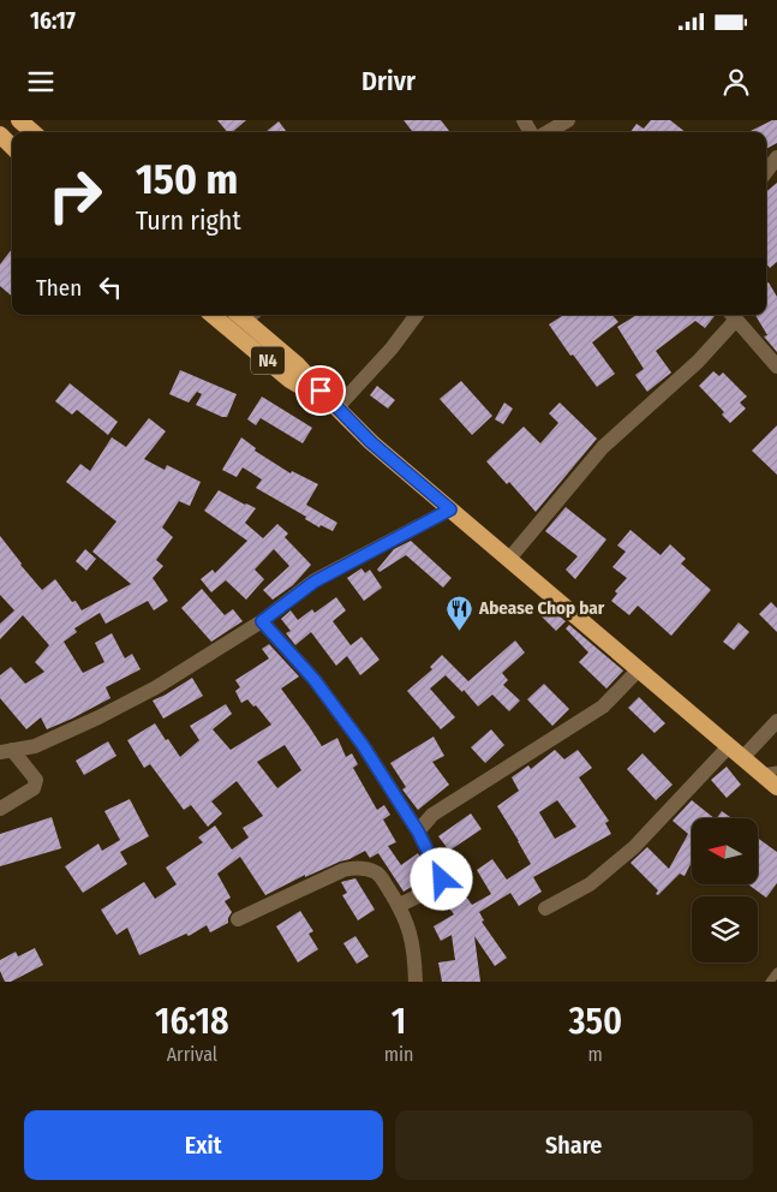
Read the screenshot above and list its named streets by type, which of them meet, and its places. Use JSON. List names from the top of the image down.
{
  "streets": {
    "highway": ["N4"]
  },
  "places": {
    "restaurant": ["Abease Chop bar"]
  },
  "north": "left",
  "page": {
    "status": "16:17",
    "header": "Drivr",
    "turn": ["150 m", "Turn right"],
    "then": "Then",
    "eta": [
      "16:18",
      "Arrival",
      "1",
      "min",
      "350",
      "m"
    ],
    "buttons": ["Exit", "Share"]
  }
}
